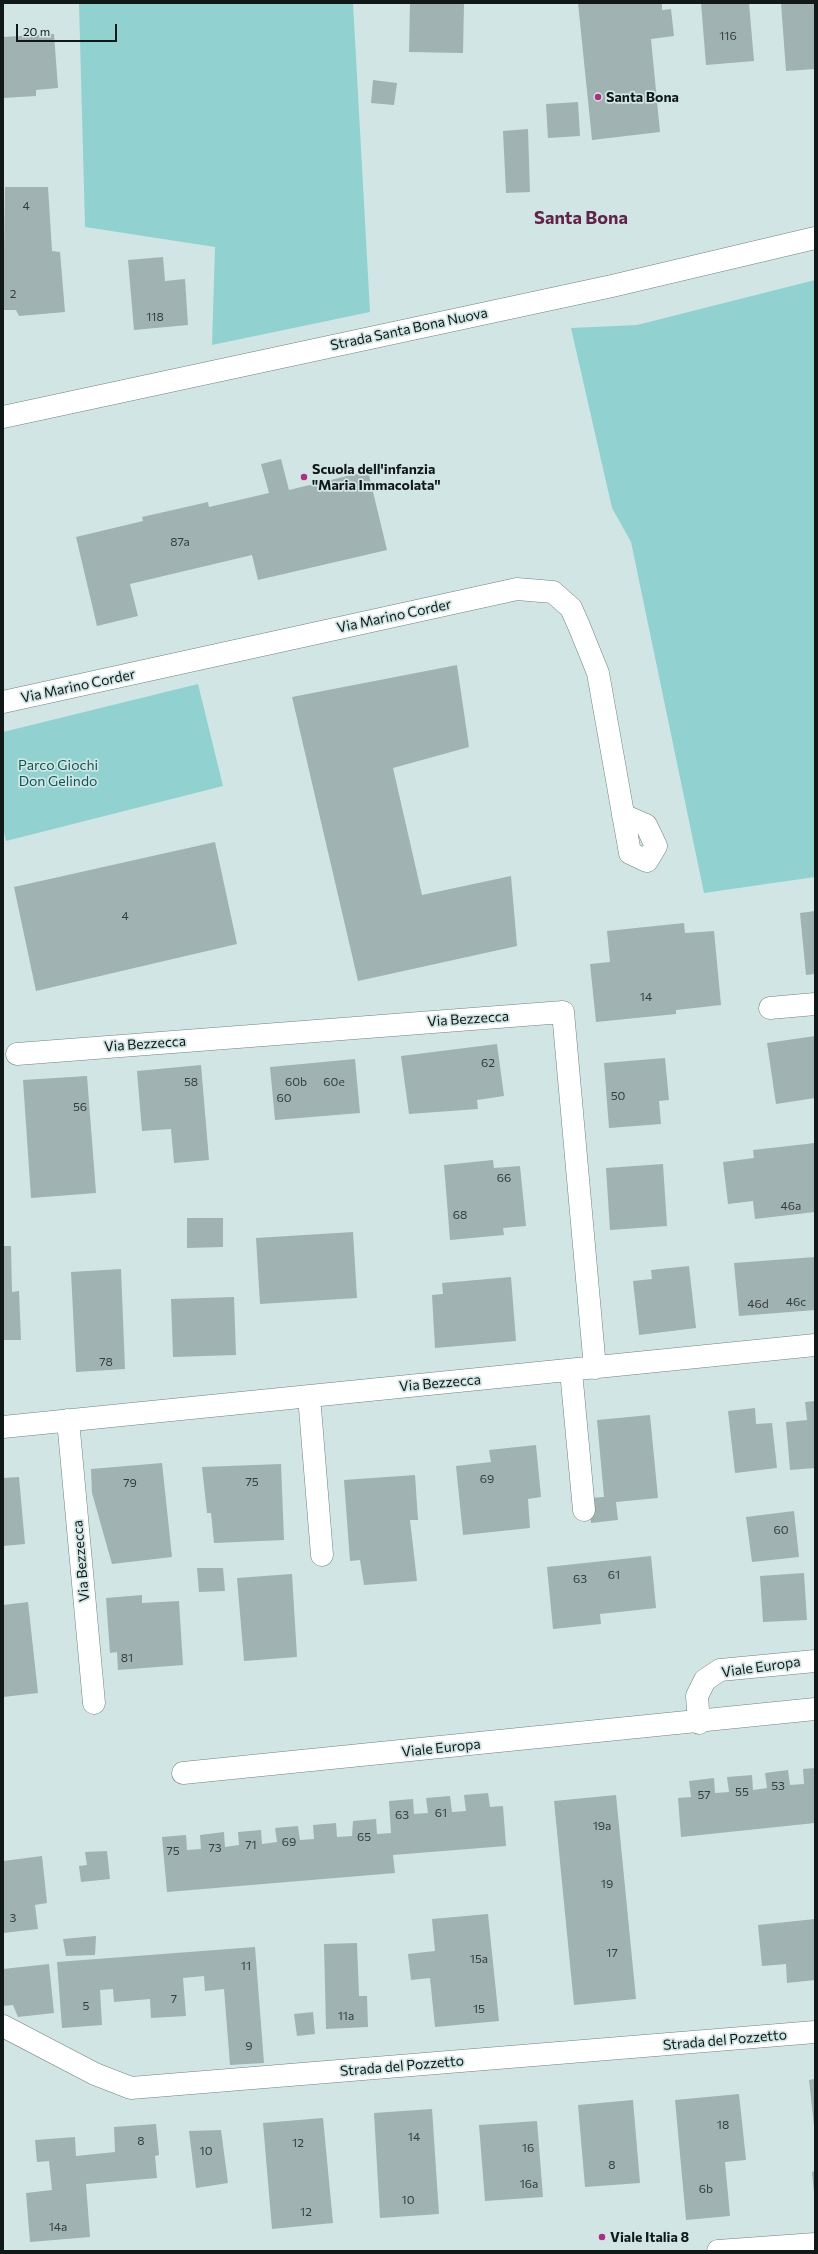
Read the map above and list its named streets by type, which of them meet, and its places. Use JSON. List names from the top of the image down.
{
  "streets": {
    "street": [
      "Strada Santa Bona Nuova",
      "Via Marino Corder",
      "Via Bezzecca",
      "Viale Europa",
      "Strada del Pozzetto"
    ]
  },
  "districts": ["Santa Bona"],
  "parks": ["Parco Giochi Don Gelindo"],
  "places": ["Santa Bona", "Scuola dell'infanzia \"Maria Immacolata\"", "Viale Italia 8"],
  "house_numbers": [
    "116",
    "4",
    "2",
    "118",
    "87a",
    "4",
    "14",
    "62",
    "58",
    "60b",
    "60e",
    "50",
    "60",
    "56",
    "66",
    "46a",
    "68",
    "46c",
    "46d",
    "78",
    "69",
    "75",
    "79",
    "60",
    "61",
    "63",
    "81",
    "53",
    "55",
    "57",
    "61",
    "63",
    "19a",
    "65",
    "69",
    "71",
    "73",
    "75",
    "19",
    "3",
    "17",
    "15a",
    "11",
    "7",
    "5",
    "15",
    "11a",
    "9",
    "18",
    "14",
    "8",
    "12",
    "16",
    "10",
    "8",
    "16a",
    "6b",
    "10",
    "12",
    "14a"
  ],
  "scale_bar": "20 m"
}
